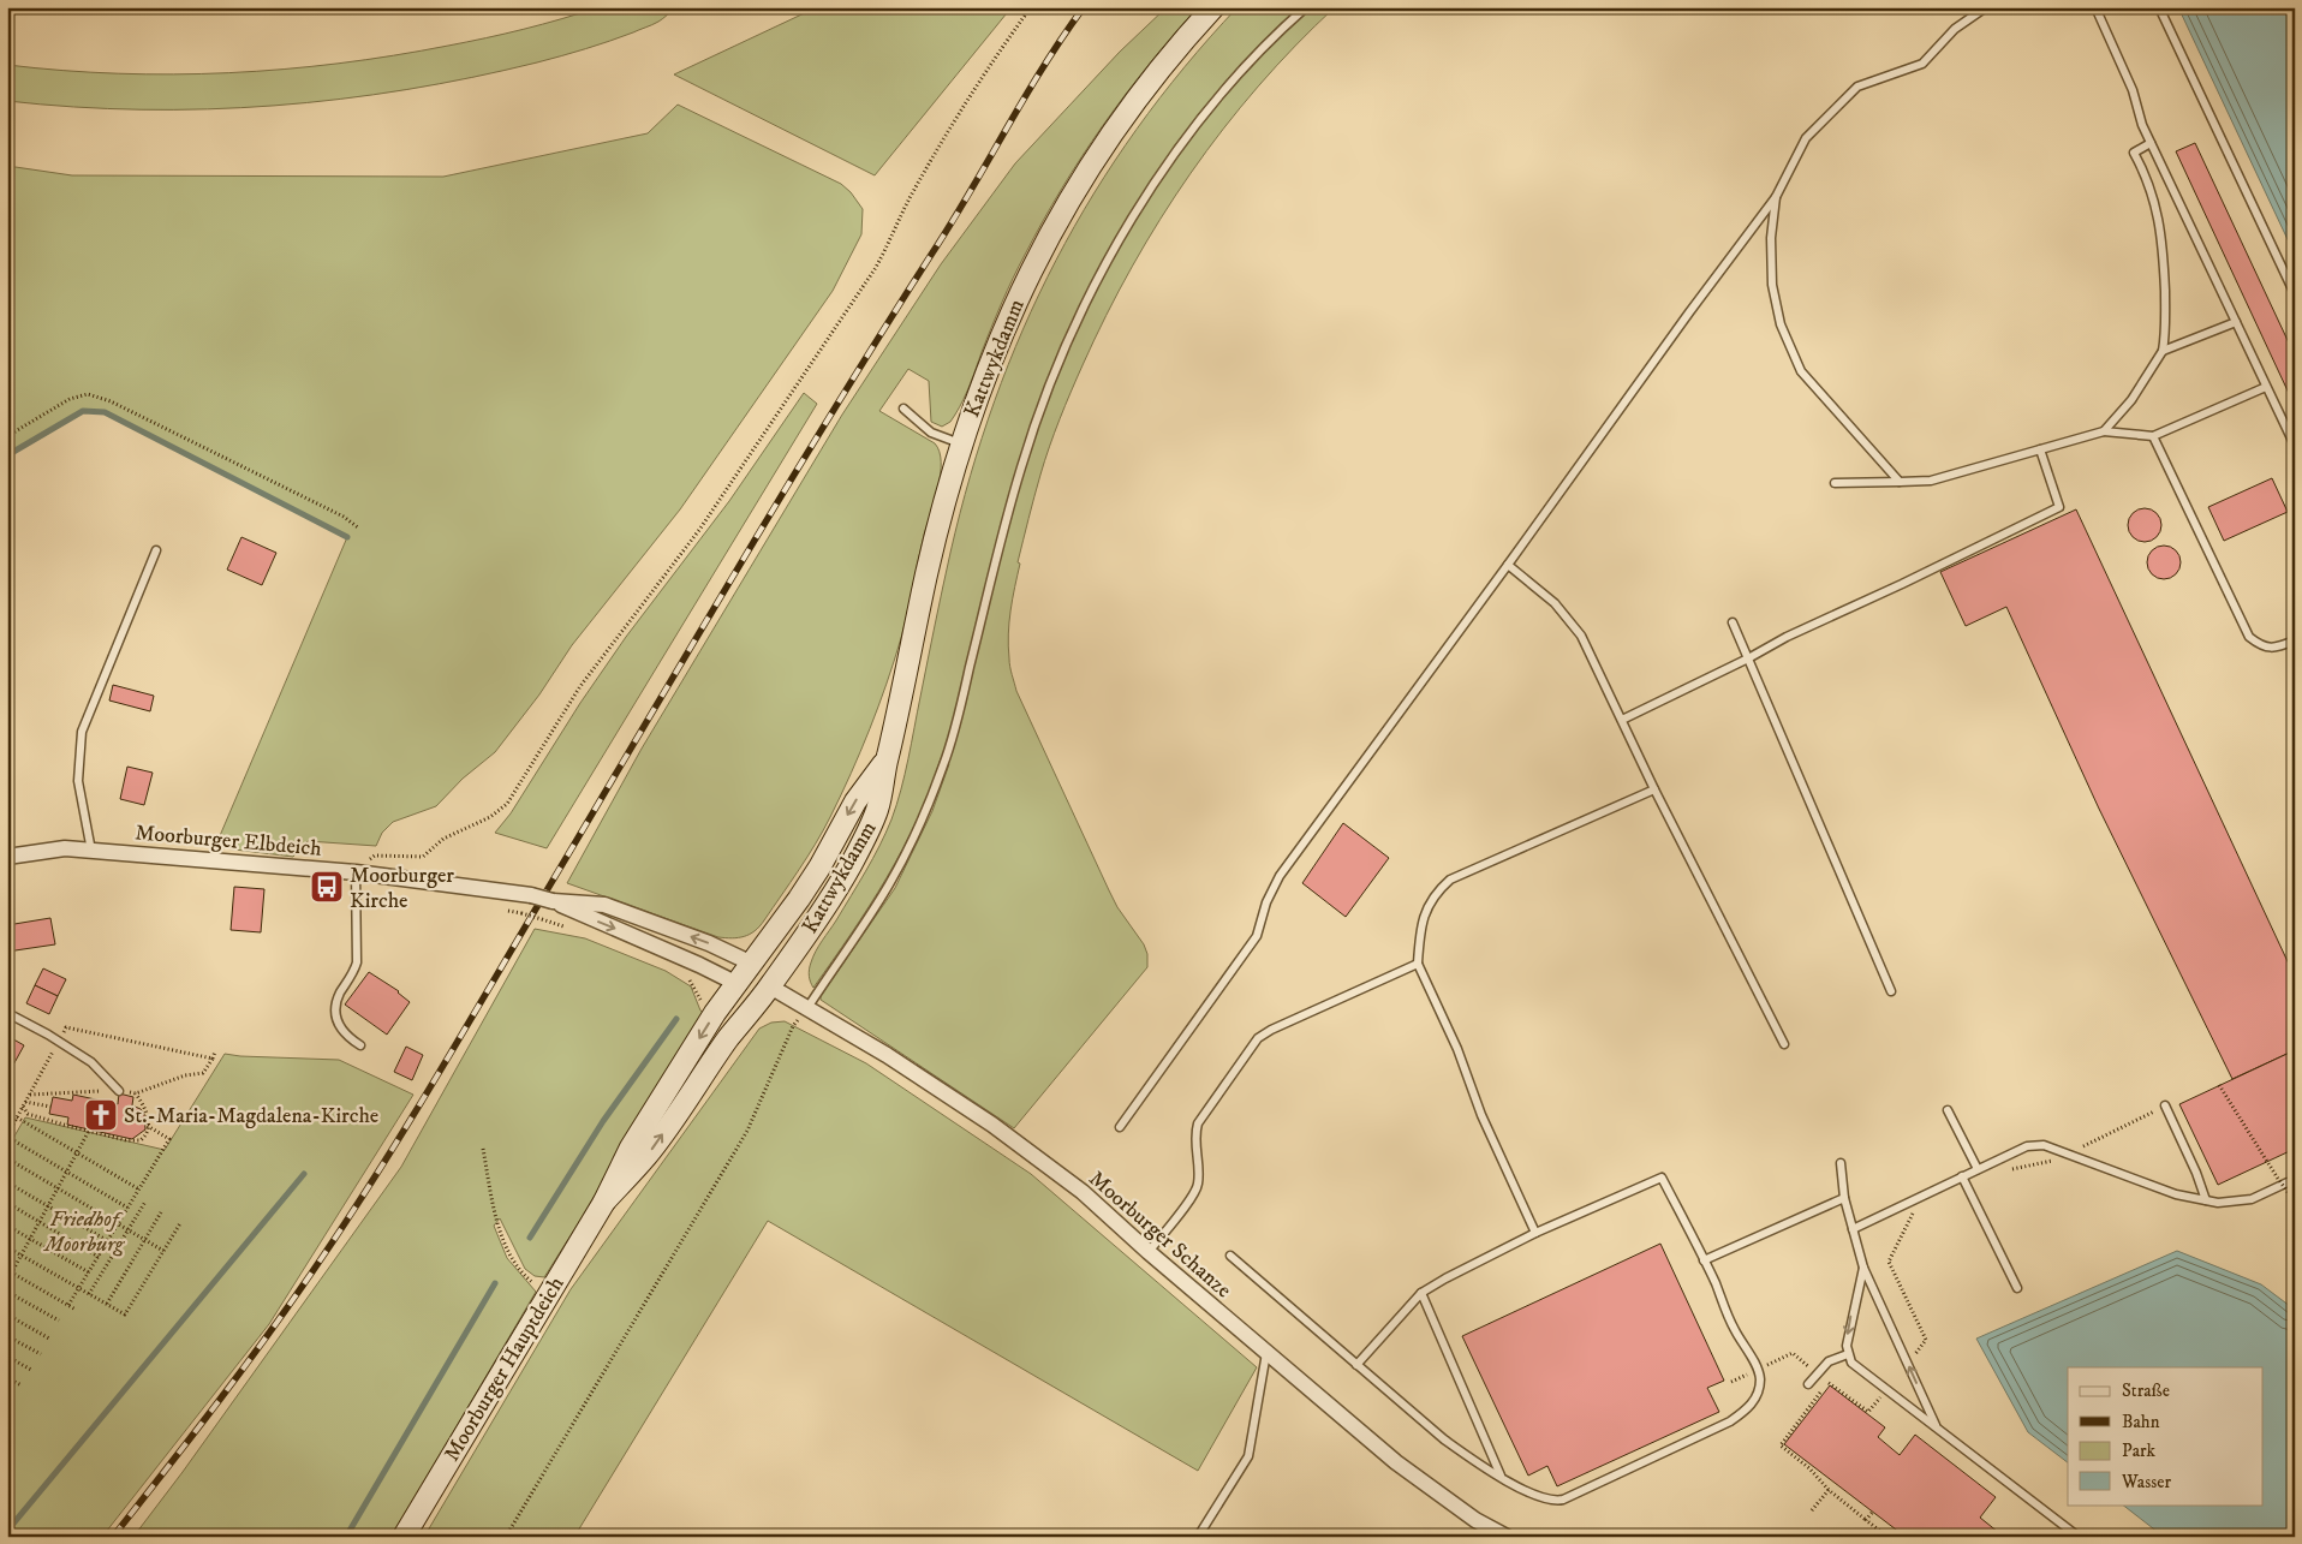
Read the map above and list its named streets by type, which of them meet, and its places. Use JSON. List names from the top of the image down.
{
  "streets": {
    "main road": ["Kattwykdamm", "Moorburger Hauptdeich"],
    "street": ["Moorburger Elbdeich", "Moorburger Schanze"]
  },
  "crossings": [
    ["Kattwykdamm", "Moorburger Elbdeich"],
    ["Kattwykdamm", "Moorburger Schanze"],
    ["Kattwykdamm", "Moorburger Hauptdeich"],
    ["Moorburger Elbdeich", "Moorburger Hauptdeich"],
    ["Moorburger Schanze", "Moorburger Hauptdeich"]
  ],
  "parks": ["Friedhof Moorburg"],
  "places": {
    "bus stop": ["Moorburger Kirche"],
    "church": ["St.-Maria-Magdalena-Kirche"]
  },
  "legend": [
    "Straße",
    "Bahn",
    "Park",
    "Wasser"
  ]
}
